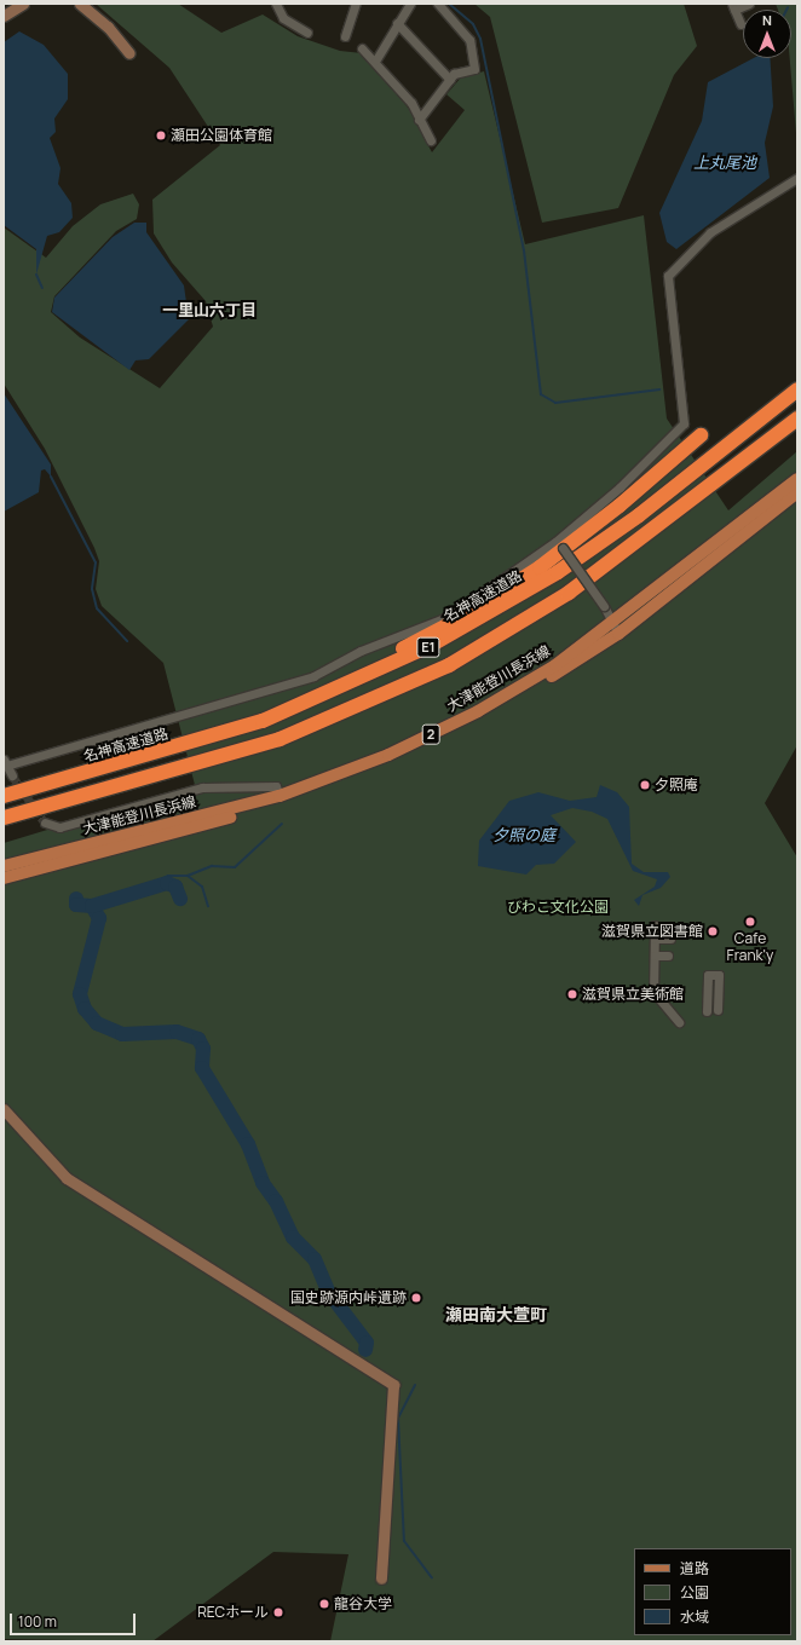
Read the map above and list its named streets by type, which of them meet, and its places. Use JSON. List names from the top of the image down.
{
  "streets": {
    "highway": ["名神高速道路", "E1"],
    "main road": ["大津能登川長浜線", "2"]
  },
  "districts": ["一里山六丁目", "瀬田南大萱町"],
  "water": ["上丸尾池", "夕照の庭"],
  "parks": ["びわこ文化公園"],
  "places": [
    "瀬田公園体育館",
    "夕照庵",
    "Cafe Frank'y",
    "滋賀県立図書館",
    "滋賀県立美術館",
    "国史跡源内峠遺跡",
    "龍谷大学",
    "RECホール"
  ],
  "legend": ["道路", "公園", "水域"],
  "scale_bar": "100 m",
  "north": "top"
}
